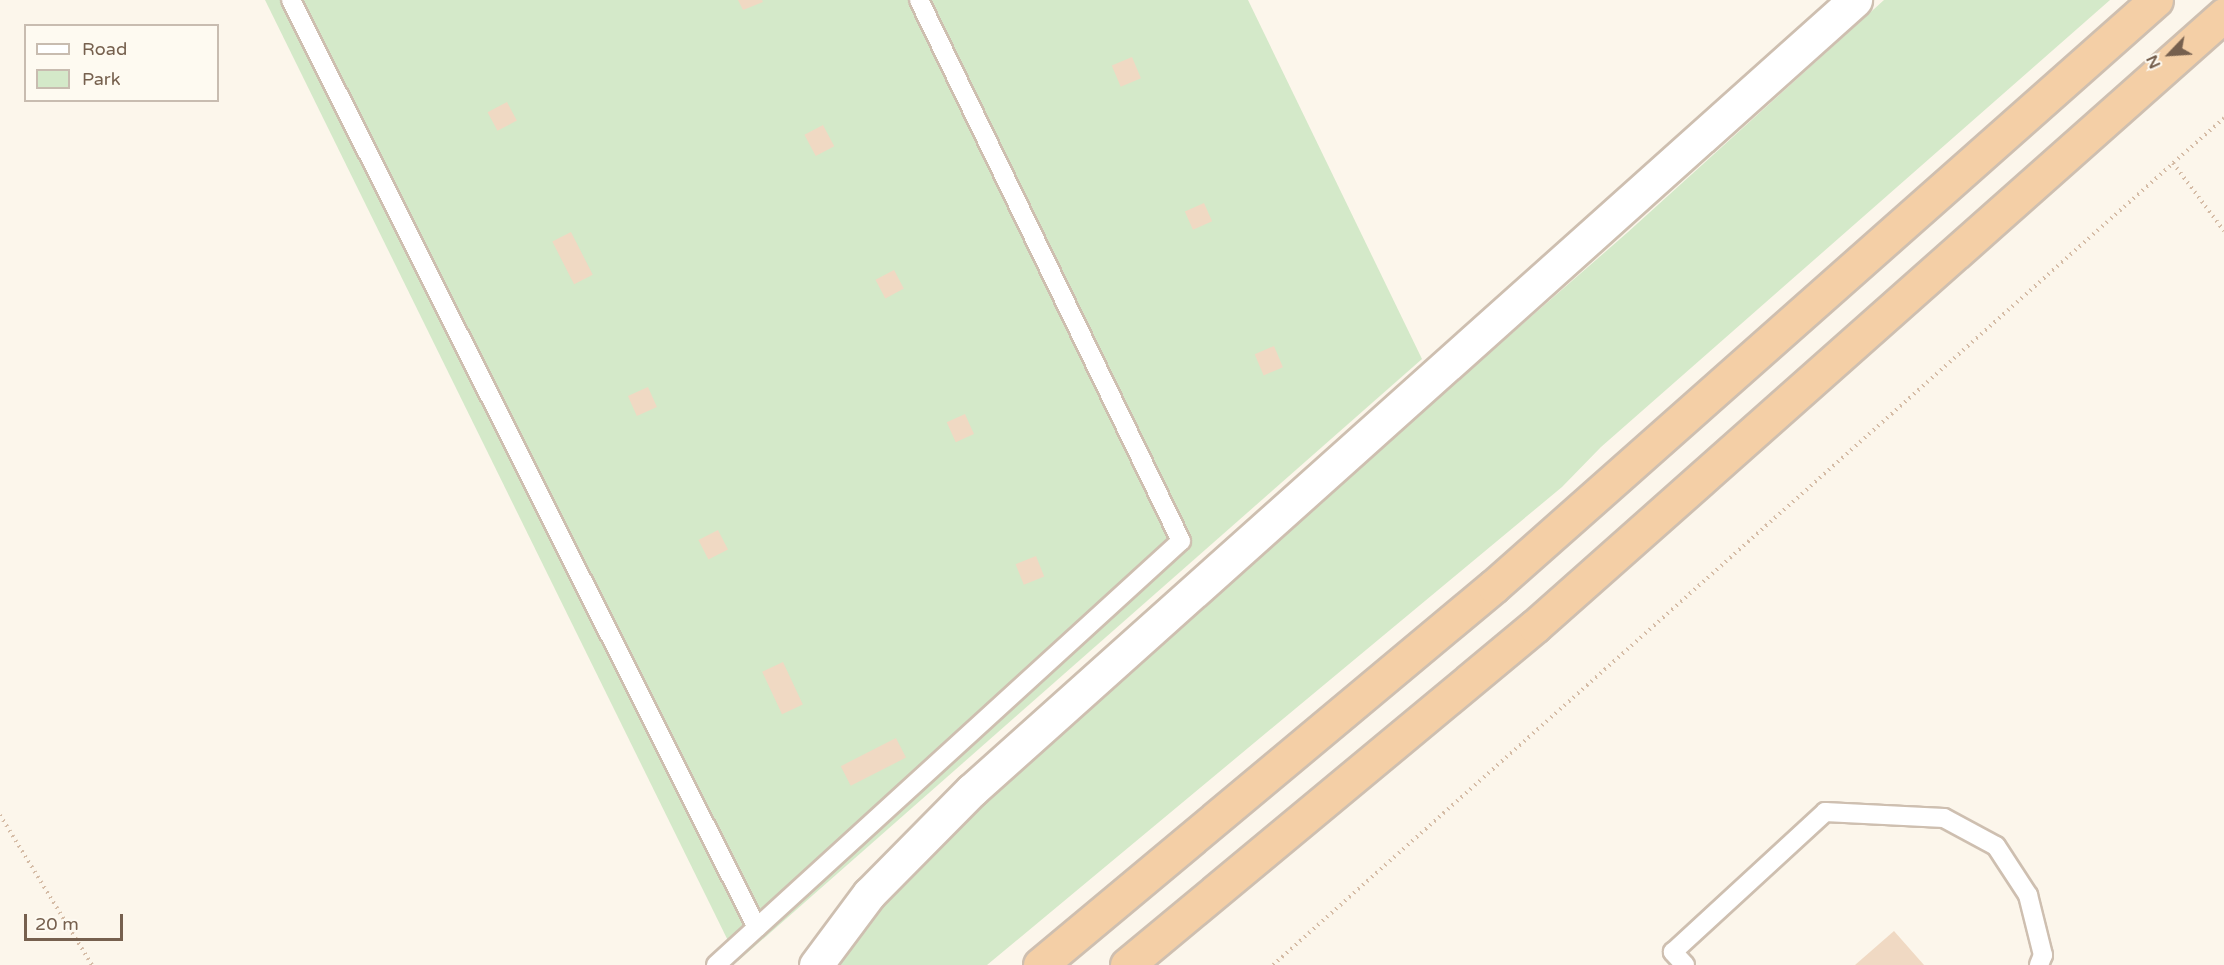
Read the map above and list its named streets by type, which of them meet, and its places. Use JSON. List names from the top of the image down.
{
  "legend": ["Road", "Park"],
  "scale_bar": "20 m",
  "north": "bottom left"
}
